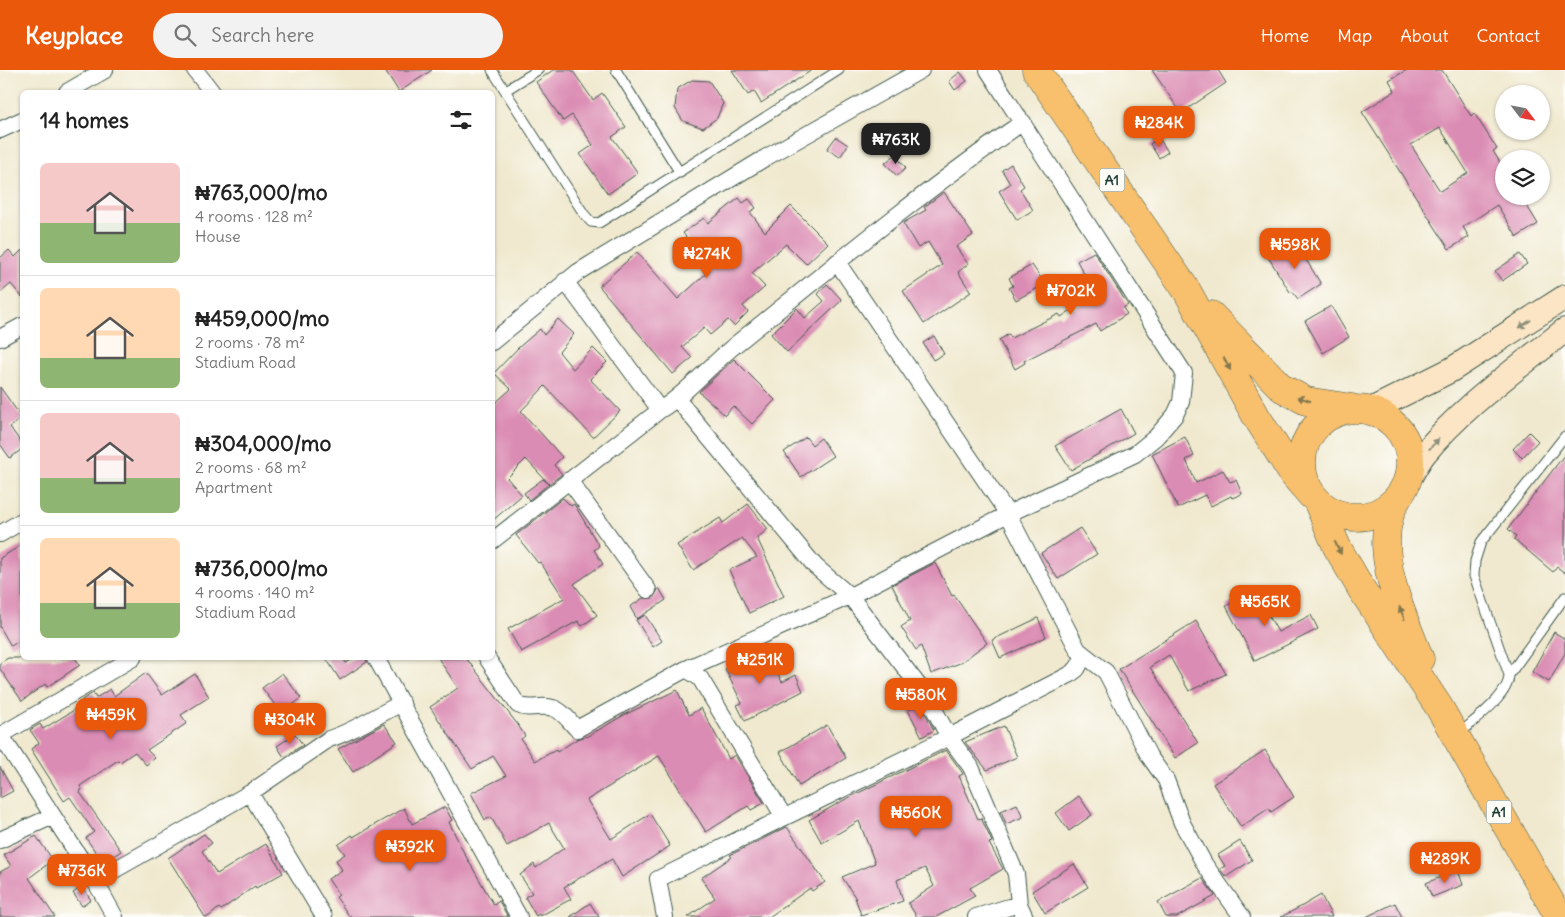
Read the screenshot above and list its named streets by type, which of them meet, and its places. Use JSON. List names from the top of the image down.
{
  "streets": {
    "highway": ["A1"]
  },
  "north": "bottom right",
  "page": {
    "header": "Keyplace",
    "search": "Search here",
    "nav": [
      "Home",
      "Map",
      "About",
      "Contact"
    ],
    "heading": "14 homes",
    "price": [
      "₦284K",
      "₦763K",
      "₦598K",
      "₦274K",
      "₦702K",
      "₦565K",
      "₦251K",
      "₦580K",
      "₦459K",
      "₦304K",
      "₦560K",
      "₦392K",
      "₦289K",
      "₦736K"
    ],
    "list": [
      {
        "name": "₦763,000/mo",
        "note": "4 rooms · 128 m² · House"
      },
      {
        "name": "₦459,000/mo",
        "note": "2 rooms · 78 m² · Stadium Road"
      },
      {
        "name": "₦304,000/mo",
        "note": "2 rooms · 68 m² · Apartment"
      },
      {
        "name": "₦736,000/mo",
        "note": "4 rooms · 140 m² · Stadium Road"
      }
    ]
  }
}
